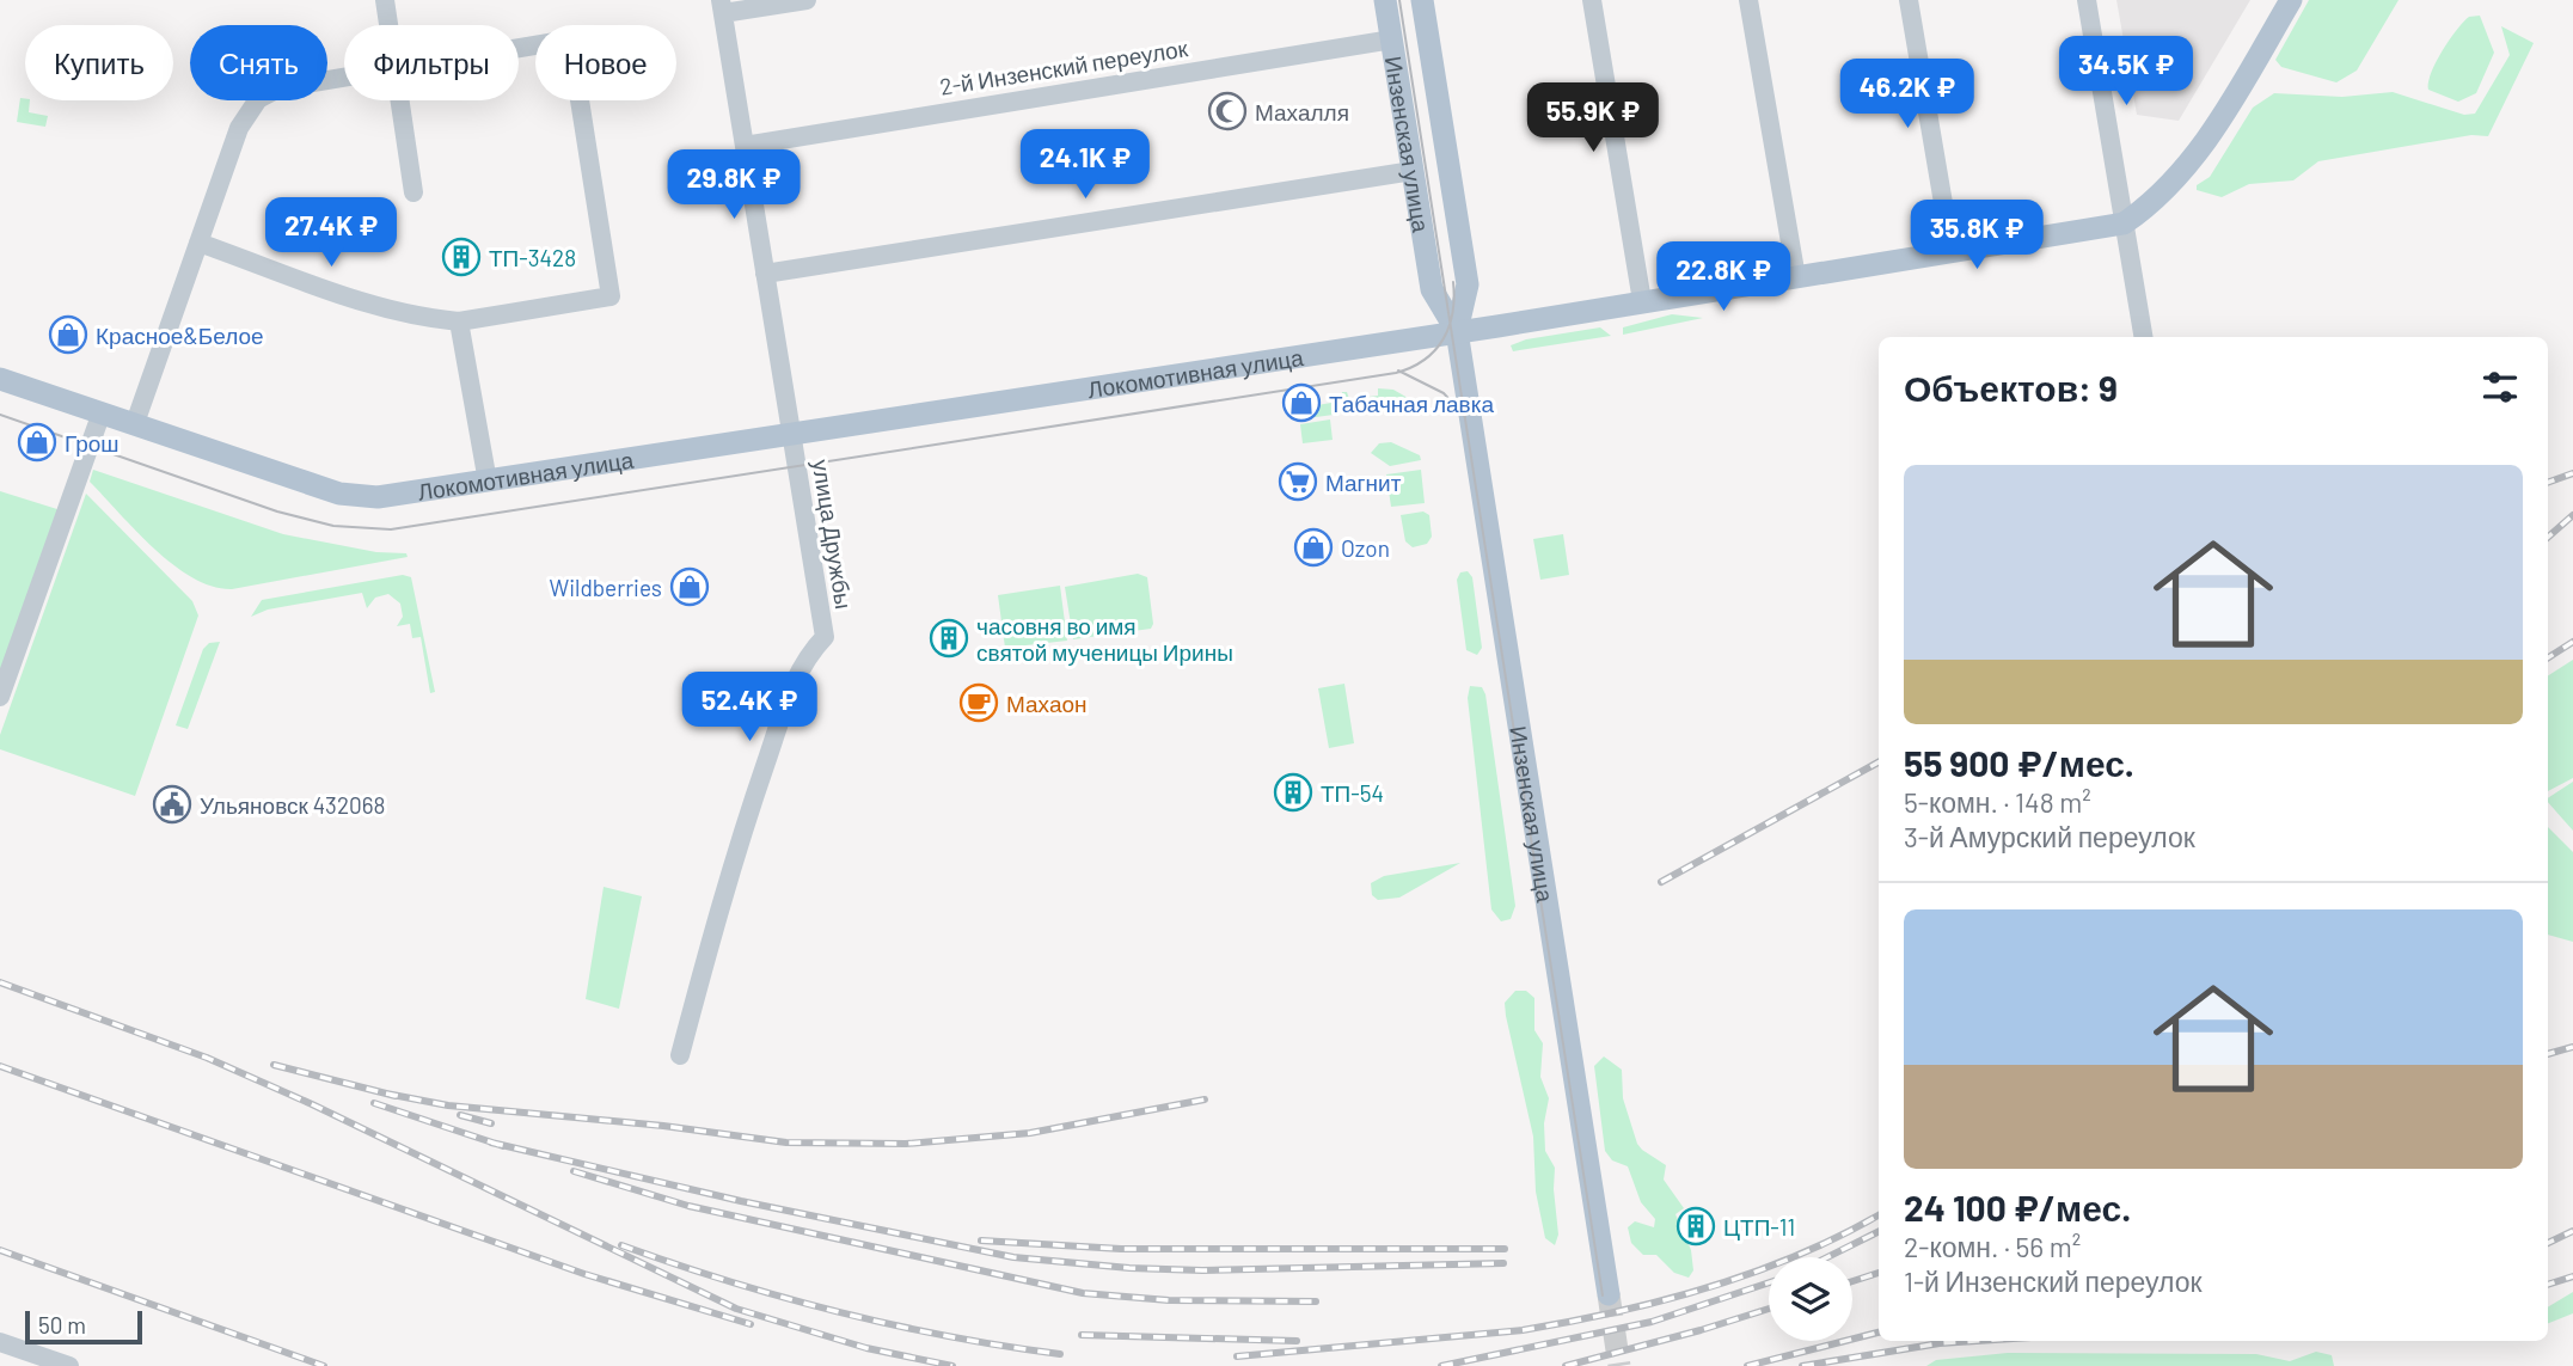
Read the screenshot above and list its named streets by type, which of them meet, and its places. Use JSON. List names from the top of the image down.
{
  "streets": {
    "main road": ["Инзенская улица", "Локомотивная улица"],
    "street": ["2-й Инзенский переулок", "улица Дружбы"]
  },
  "crossings": [
    ["2-й Инзенский переулок", "Инзенская улица"],
    ["2-й Инзенский переулок", "улица Дружбы"],
    ["Инзенская улица", "Локомотивная улица"],
    ["Локомотивная улица", "улица Дружбы"]
  ],
  "places": {
    "mosque": ["Махалля"],
    "building": [
      "ТП-3428",
      "часовня во имя святой мученицы Ирины",
      "ТП-54",
      "ЦТП-11"
    ],
    "shop": [
      "Красное&Белое",
      "Табачная лавка",
      "Грош",
      "Ozon",
      "Wildberries"
    ],
    "supermarket": ["Магнит"],
    "cafe": ["Махаон"],
    "public building": ["Ульяновск 432068"]
  },
  "scale_bar": "50 m",
  "page": {
    "chip": [
      "Купить",
      "Снять",
      "Фильтры",
      "Новое"
    ],
    "price": [
      "34.5K ₽",
      "46.2K ₽",
      "55.9K ₽",
      "24.1K ₽",
      "29.8K ₽",
      "27.4K ₽",
      "35.8K ₽",
      "22.8K ₽",
      "52.4K ₽"
    ],
    "heading": "Объектов: 9",
    "list": [
      {
        "name": "55 900 ₽/мес.",
        "note": "5-комн. · 148 m² · 3-й Амурский переулок"
      },
      {
        "name": "24 100 ₽/мес.",
        "note": "2-комн. · 56 m² · 1-й Инзенский переулок"
      }
    ],
    "scale": "50 m"
  }
}
